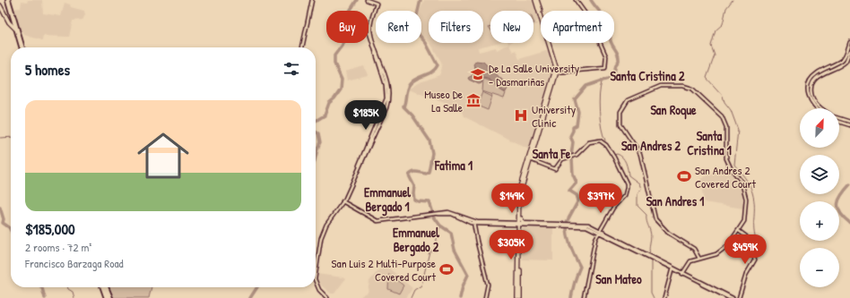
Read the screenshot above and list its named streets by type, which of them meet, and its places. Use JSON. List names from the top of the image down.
{
  "districts": [
    "Santa Cristina 2",
    "San Roque",
    "Santa Cristina 1",
    "San Andres 2",
    "Santa Fe",
    "Fatima 1",
    "Emmanuel Bergado 1",
    "San Andres 1",
    "Emmanuel Bergado 2",
    "San Mateo"
  ],
  "places": {
    "school or university": ["De La Salle University - Dasmariñas"],
    "museum": ["Museo De La Salle"],
    "hospital": ["University Clinic"],
    "sports": ["San Andres 2 Covered Court", "San Luis 2 Multi-Purpose Covered Court"]
  },
  "north": "top right",
  "page": {
    "chip": [
      "Buy",
      "Rent",
      "Filters",
      "New",
      "Apartment"
    ],
    "heading": "5 homes",
    "list": [
      {
        "name": "$185,000",
        "note": "2 rooms · 72 m² · Francisco Barzaga Road"
      }
    ],
    "price": [
      "$185K",
      "$149K",
      "$397K",
      "$305K",
      "$459K"
    ],
    "map_buttons": ["+", "−"]
  }
}
